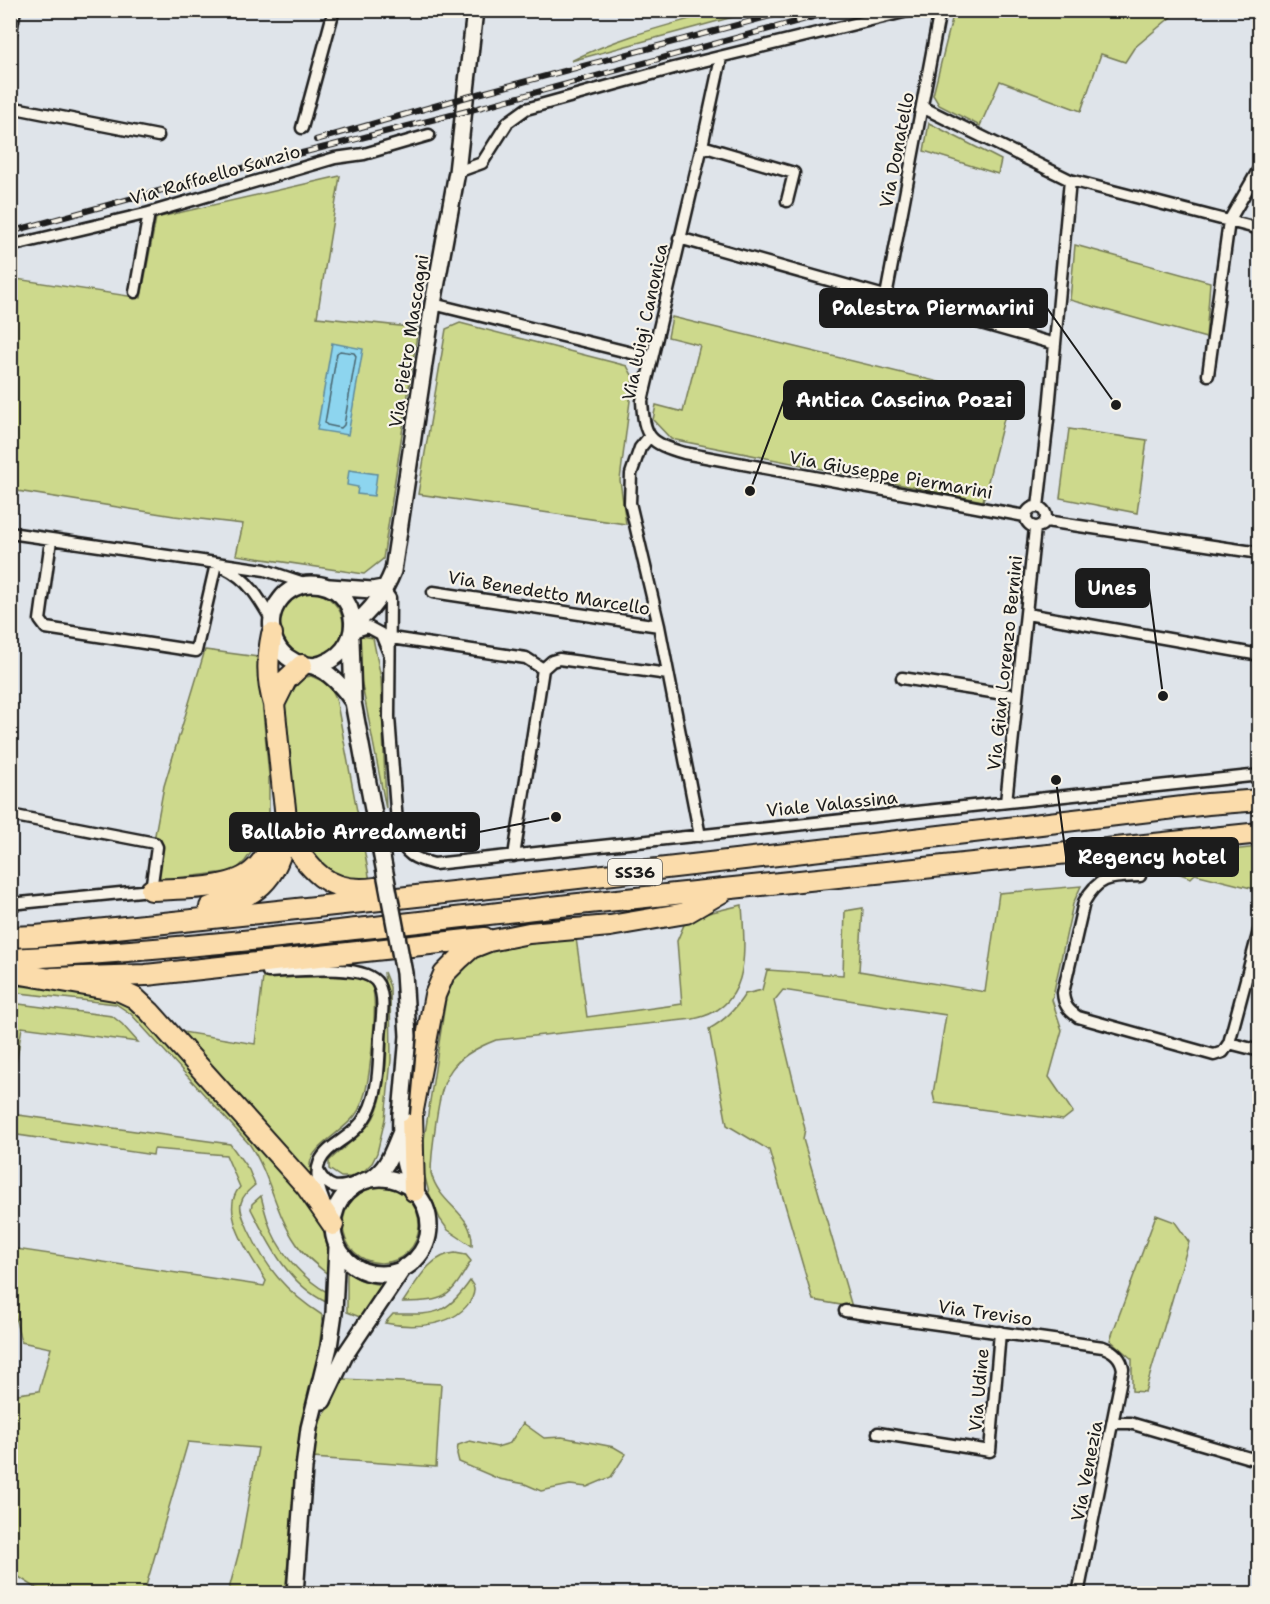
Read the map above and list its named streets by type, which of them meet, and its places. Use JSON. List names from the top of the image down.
{
  "streets": {
    "highway": ["SS36"],
    "main road": ["Via Pietro Mascagni"],
    "street": [
      "Via Donatello",
      "Via Raffaello Sanzio",
      "Via Luigi Canonica",
      "Via Giuseppe Piermarini",
      "Via Benedetto Marcello",
      "Via Gian Lorenzo Bernini",
      "Viale Valassina",
      "Via Treviso",
      "Via Udine",
      "Via Venezia"
    ]
  },
  "crossings": [
    ["Via Luigi Canonica", "Via Giuseppe Piermarini"],
    ["Via Giuseppe Piermarini", "Via Gian Lorenzo Bernini"],
    ["Via Gian Lorenzo Bernini", "Viale Valassina"],
    ["Via Treviso", "Via Udine"],
    ["Via Treviso", "Via Venezia"]
  ],
  "places": [
    "Palestra Piermarini",
    "Antica Cascina Pozzi",
    "Unes",
    "Regency hotel",
    "Ballabio Arredamenti"
  ]
}
